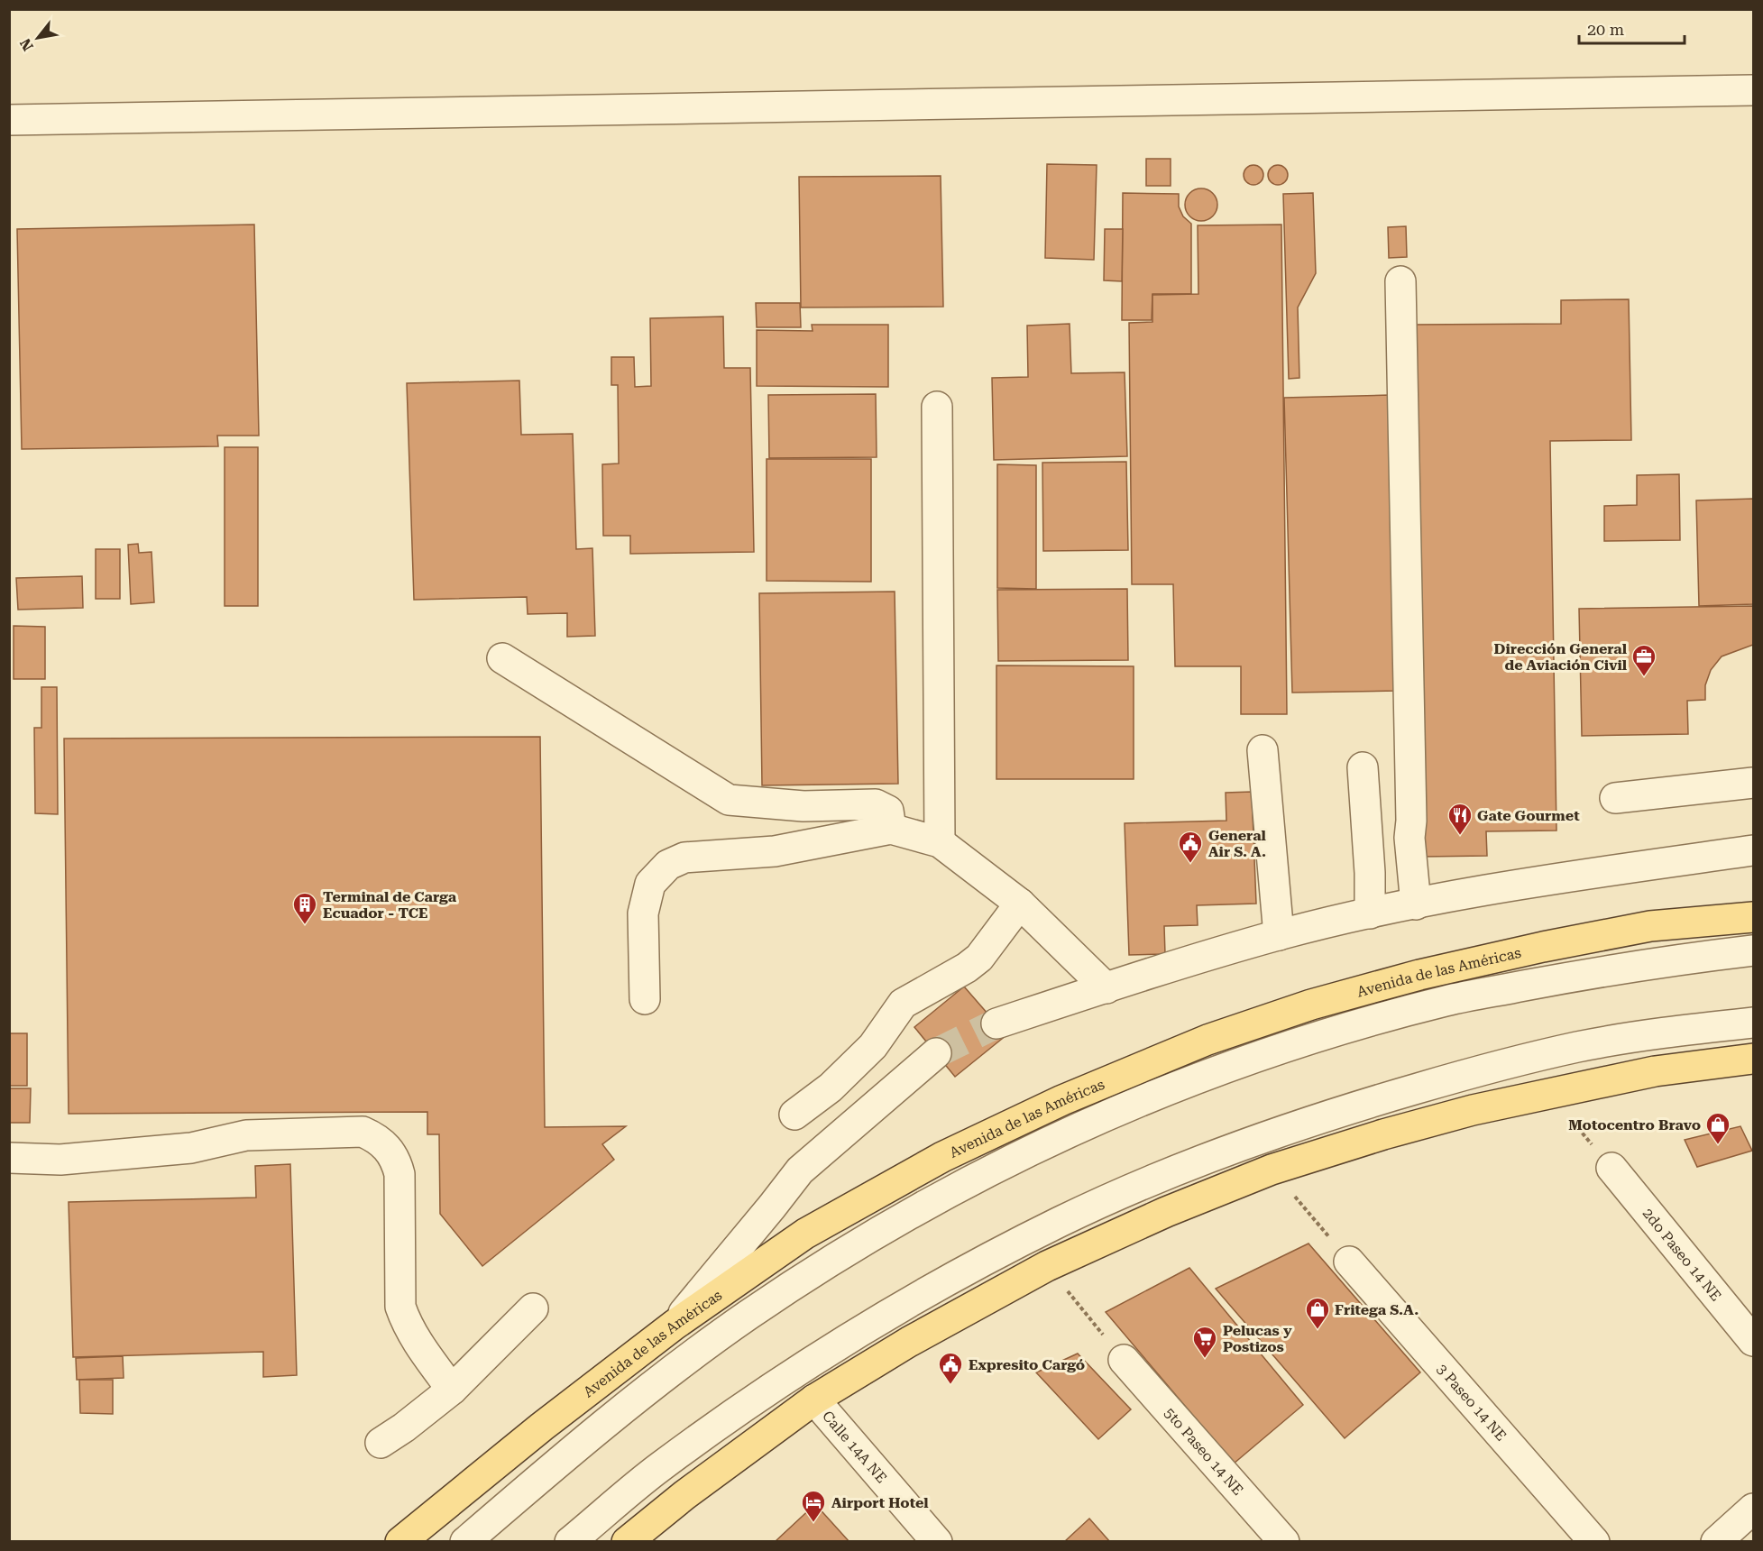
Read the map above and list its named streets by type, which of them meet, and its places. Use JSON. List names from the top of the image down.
{
  "streets": {
    "main road": ["Avenida de las Américas"],
    "street": [
      "2do Paseo 14 NE",
      "3 Paseo 14 NE",
      "Calle 14A NE",
      "5to Paseo 14 NE"
    ]
  },
  "places": {
    "office": ["Dirección General de Aviación Civil"],
    "restaurant": ["Gate Gourmet"],
    "public building": ["General Air S. A.", "Expresito Cargó"],
    "building": ["Terminal de Carga Ecuador - TCE"],
    "shop": ["Motocentro Bravo", "Fritega S.A."],
    "supermarket": ["Pelucas y Postizos"],
    "hotel": ["Airport Hotel"]
  },
  "scale_bar": "20 m",
  "north": "bottom left"
}
